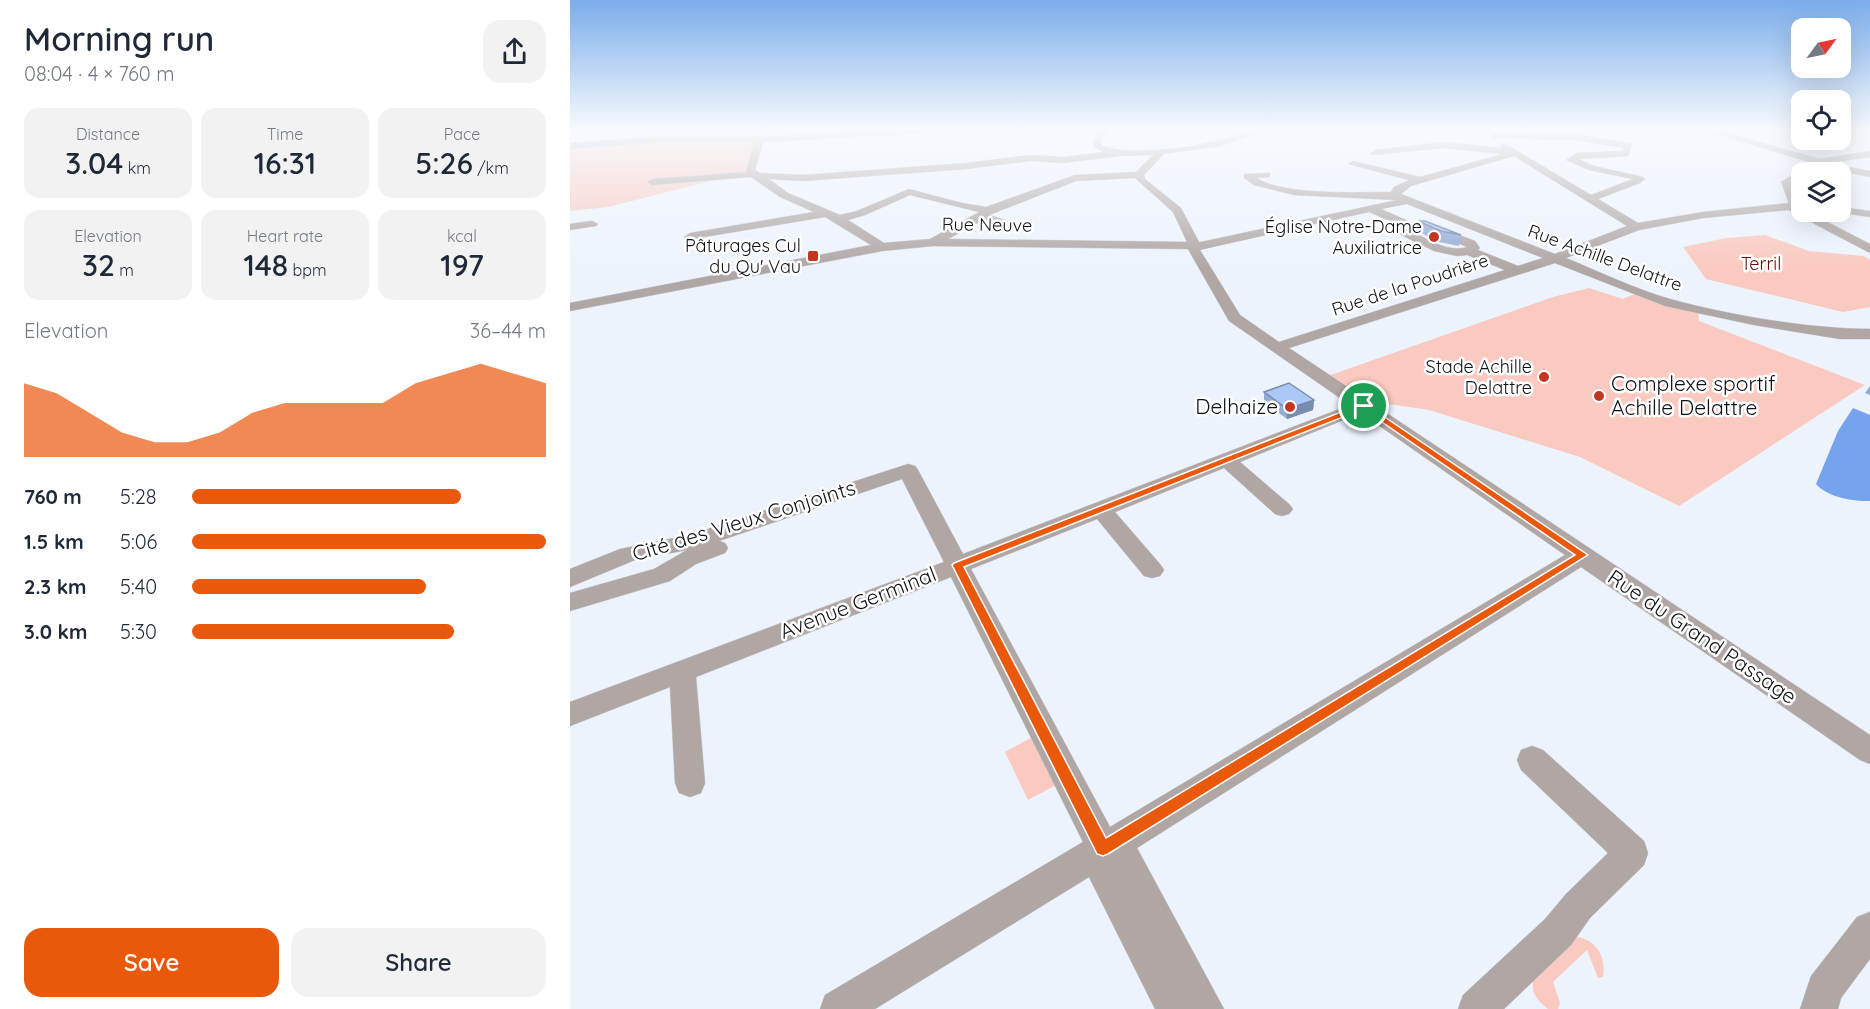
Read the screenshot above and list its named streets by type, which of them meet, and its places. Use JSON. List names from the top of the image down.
{
  "streets": {
    "street": [
      "Rue Neuve",
      "Rue Achille Delattre",
      "Rue de la Poudrière",
      "Cité des Vieux Conjoints",
      "Avenue Germinal",
      "Rue du Grand Passage"
    ]
  },
  "crossings": [
    ["Rue Neuve", "Rue Achille Delattre"],
    ["Rue Neuve", "Rue du Grand Passage"],
    ["Rue Achille Delattre", "Rue de la Poudrière"],
    ["Rue de la Poudrière", "Rue du Grand Passage"],
    ["Avenue Germinal", "Rue du Grand Passage"]
  ],
  "parks": ["Terril"],
  "places": {
    "other": [
      "Église Notre-Dame Auxiliatrice",
      "Stade Achille Delattre",
      "Complexe sportif Achille Delattre",
      "Delhaize"
    ],
    "transit": ["Pâturages Cul du Qu' Vau"]
  },
  "north": "top right",
  "page": {
    "heading": ["Morning run", "08:04 · 4 × 760 m"],
    "stats": [
      ["Distance", "3.04 km"],
      ["Time", "16:31"],
      ["Pace", "5:26 /km"],
      ["Elevation", "32 m"],
      ["Heart rate", "148 bpm"],
      ["kcal", "197"]
    ],
    "chart": ["Elevation", "36–44 m"],
    "list": [
      {
        "name": "760 m",
        "note": "5:28"
      },
      {
        "name": "1.5 km",
        "note": "5:06"
      },
      {
        "name": "2.3 km",
        "note": "5:40"
      },
      {
        "name": "3.0 km",
        "note": "5:30"
      }
    ],
    "buttons": ["Save", "Share"]
  }
}
